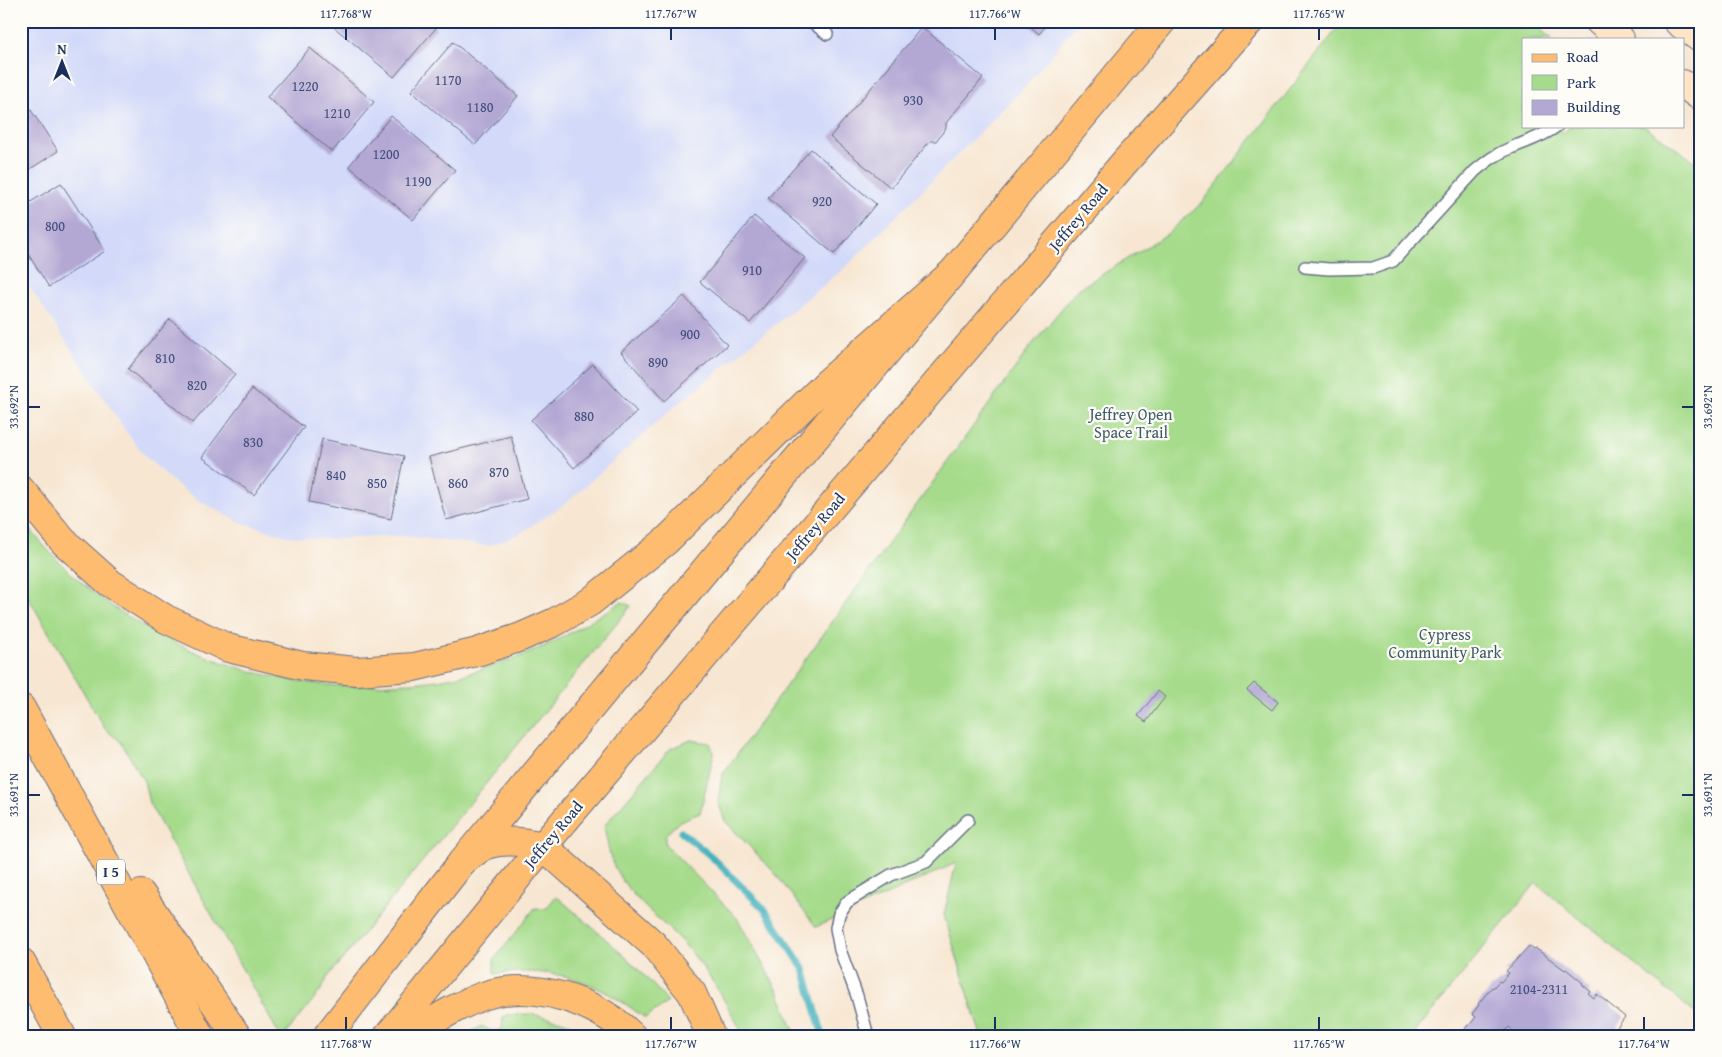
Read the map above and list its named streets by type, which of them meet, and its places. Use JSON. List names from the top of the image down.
{
  "streets": {
    "main road": ["Jeffrey Road", "I 5"]
  },
  "parks": ["Jeffrey Open Space Trail", "Cypress Community Park"],
  "house_numbers": [
    "1170",
    "1220",
    "930",
    "1180",
    "1210",
    "1200",
    "1190",
    "920",
    "800",
    "910",
    "900",
    "810",
    "890",
    "820",
    "880",
    "830",
    "870",
    "840",
    "850",
    "860",
    "2104-2311"
  ],
  "legend": ["Road", "Park", "Building"],
  "north": "top",
  "coordinates": [
    "117.768°W",
    "117.767°W",
    "117.766°W",
    "117.765°W",
    "33.692°N",
    "33.691°N",
    "117.764°W"
  ]
}
